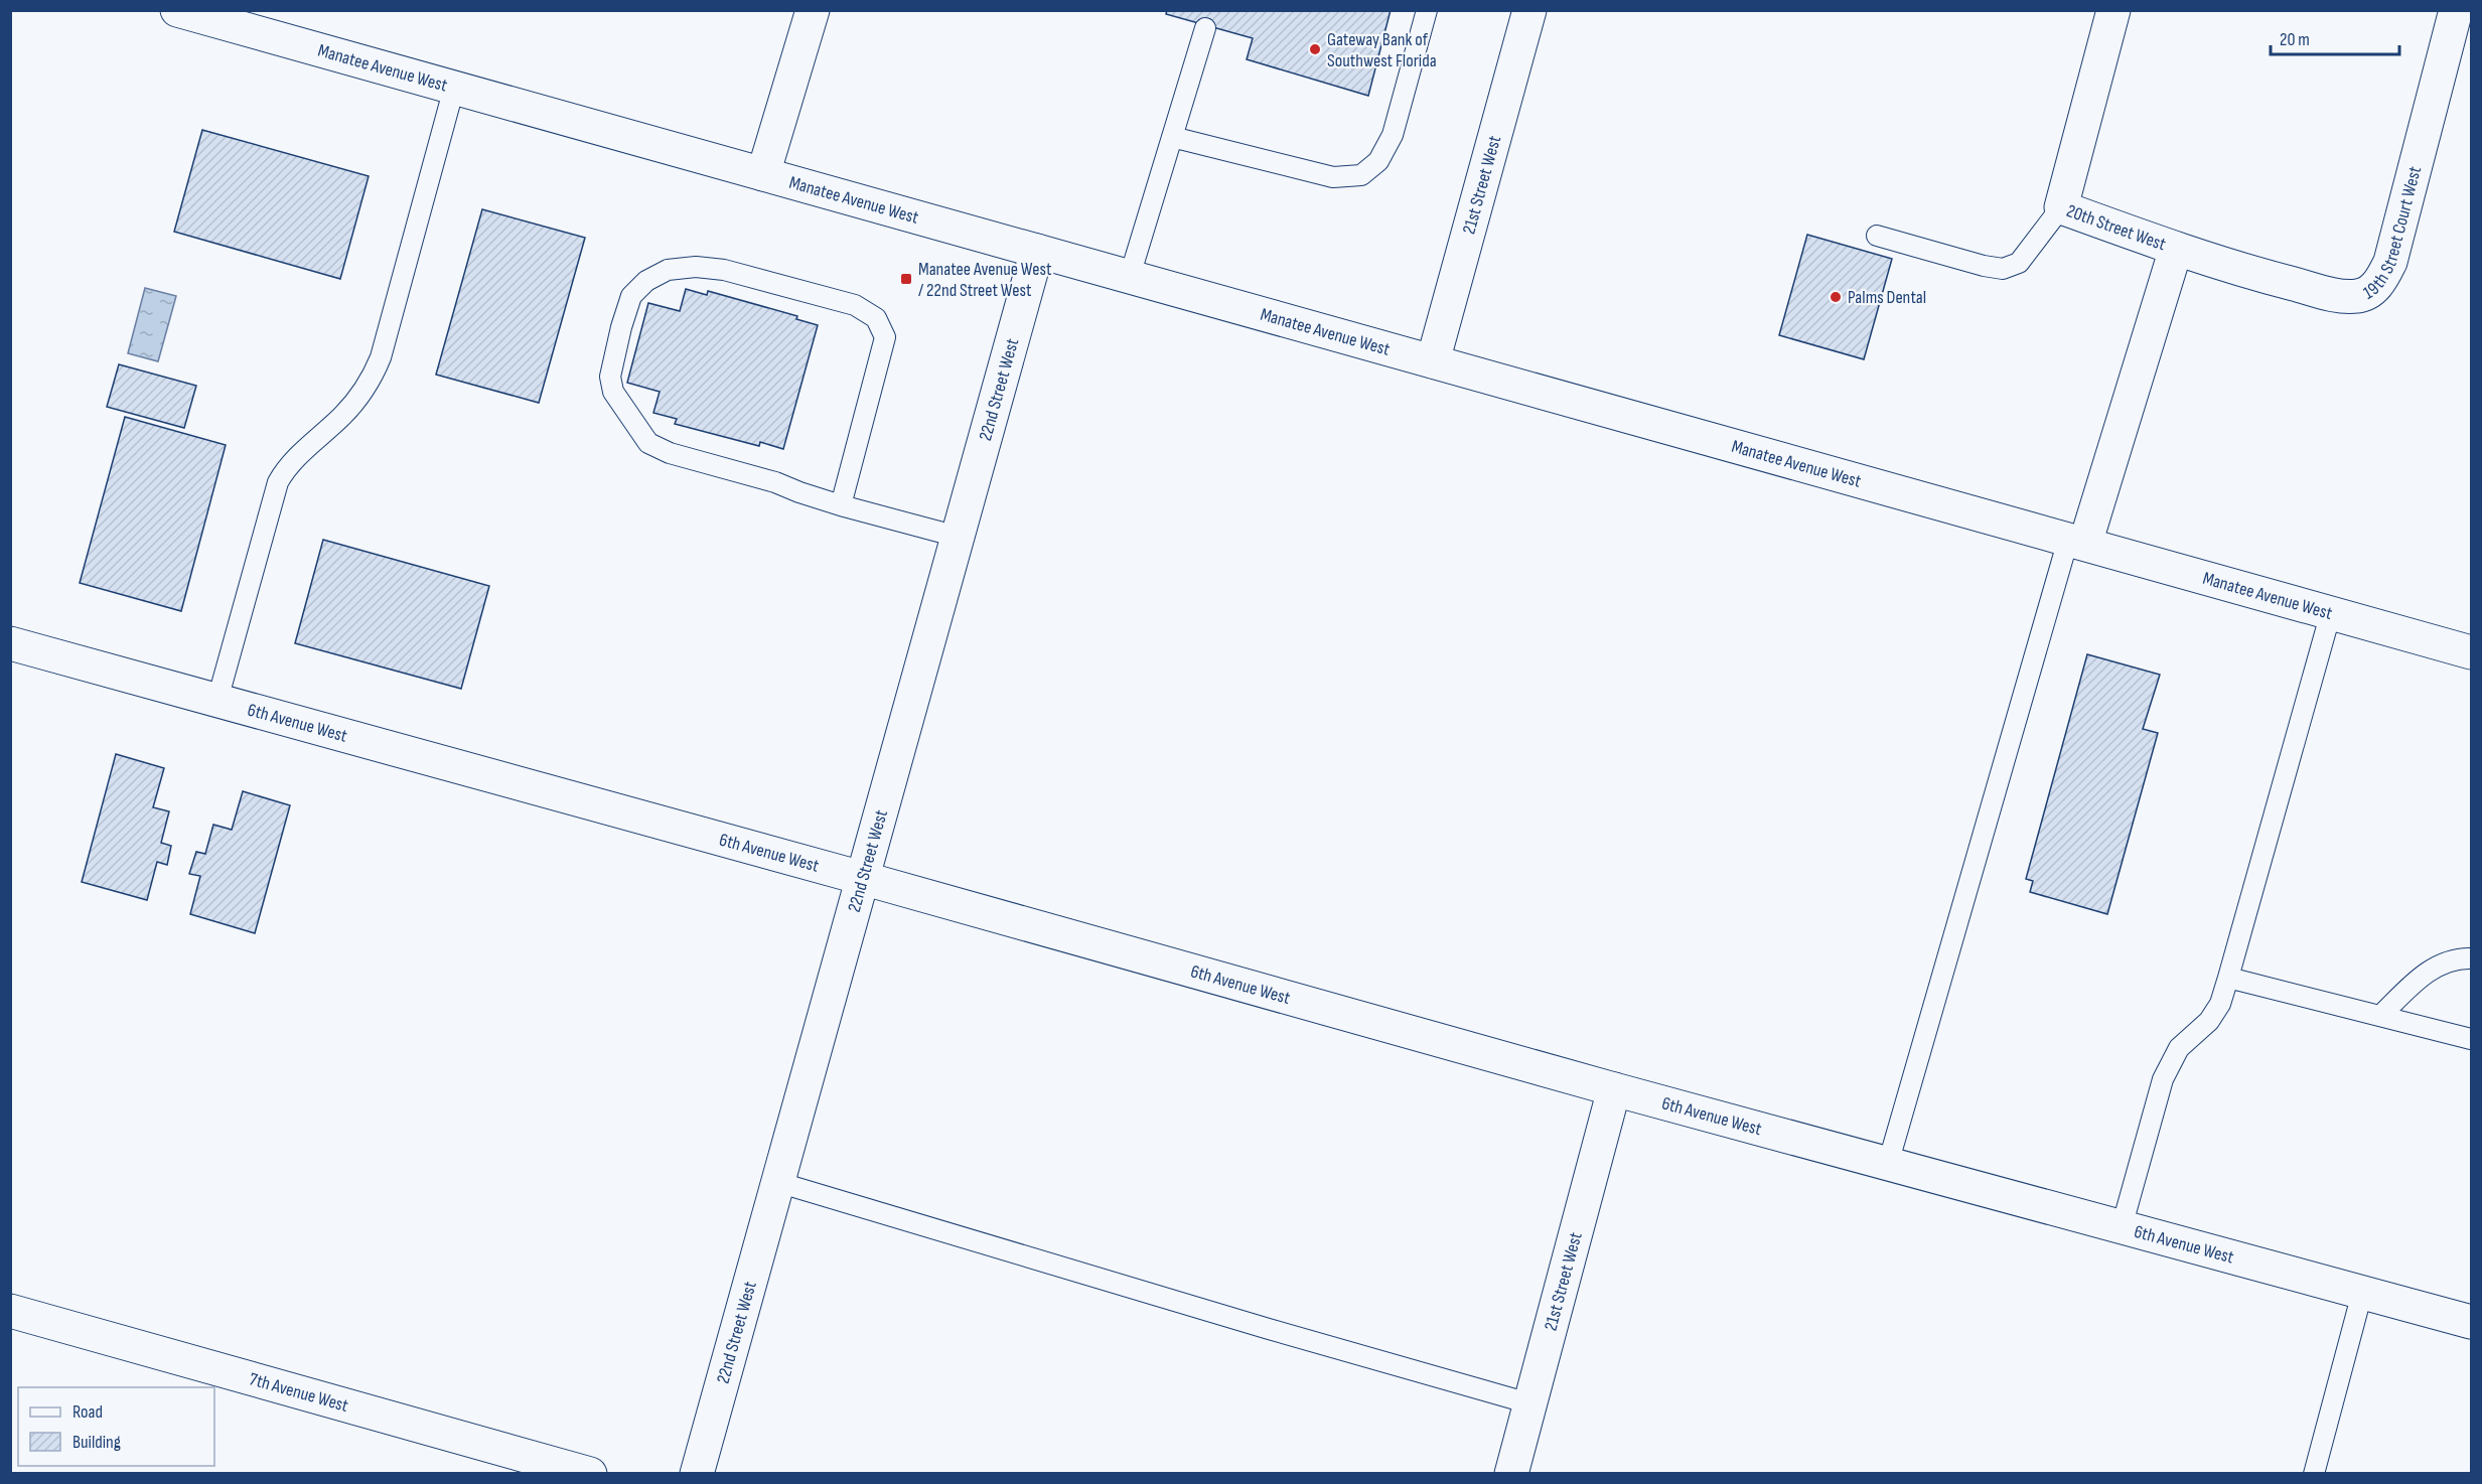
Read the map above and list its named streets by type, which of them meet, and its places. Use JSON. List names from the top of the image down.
{
  "streets": {
    "street": [
      "Manatee Avenue West",
      "21st Street West",
      "20th Street West",
      "19th Street Court West",
      "22nd Street West",
      "6th Avenue West",
      "7th Avenue West"
    ]
  },
  "crossings": [
    ["Manatee Avenue West", "21st Street West"],
    ["Manatee Avenue West", "20th Street West"],
    ["Manatee Avenue West", "22nd Street West"],
    ["21st Street West", "6th Avenue West"],
    ["20th Street West", "19th Street Court West"],
    ["22nd Street West", "6th Avenue West"]
  ],
  "places": {
    "other": ["Gateway Bank of Southwest Florida", "Palms Dental"],
    "transit": ["Manatee Avenue West / 22nd Street West"]
  },
  "legend": ["Road", "Building"],
  "scale_bar": "20 m"
}
